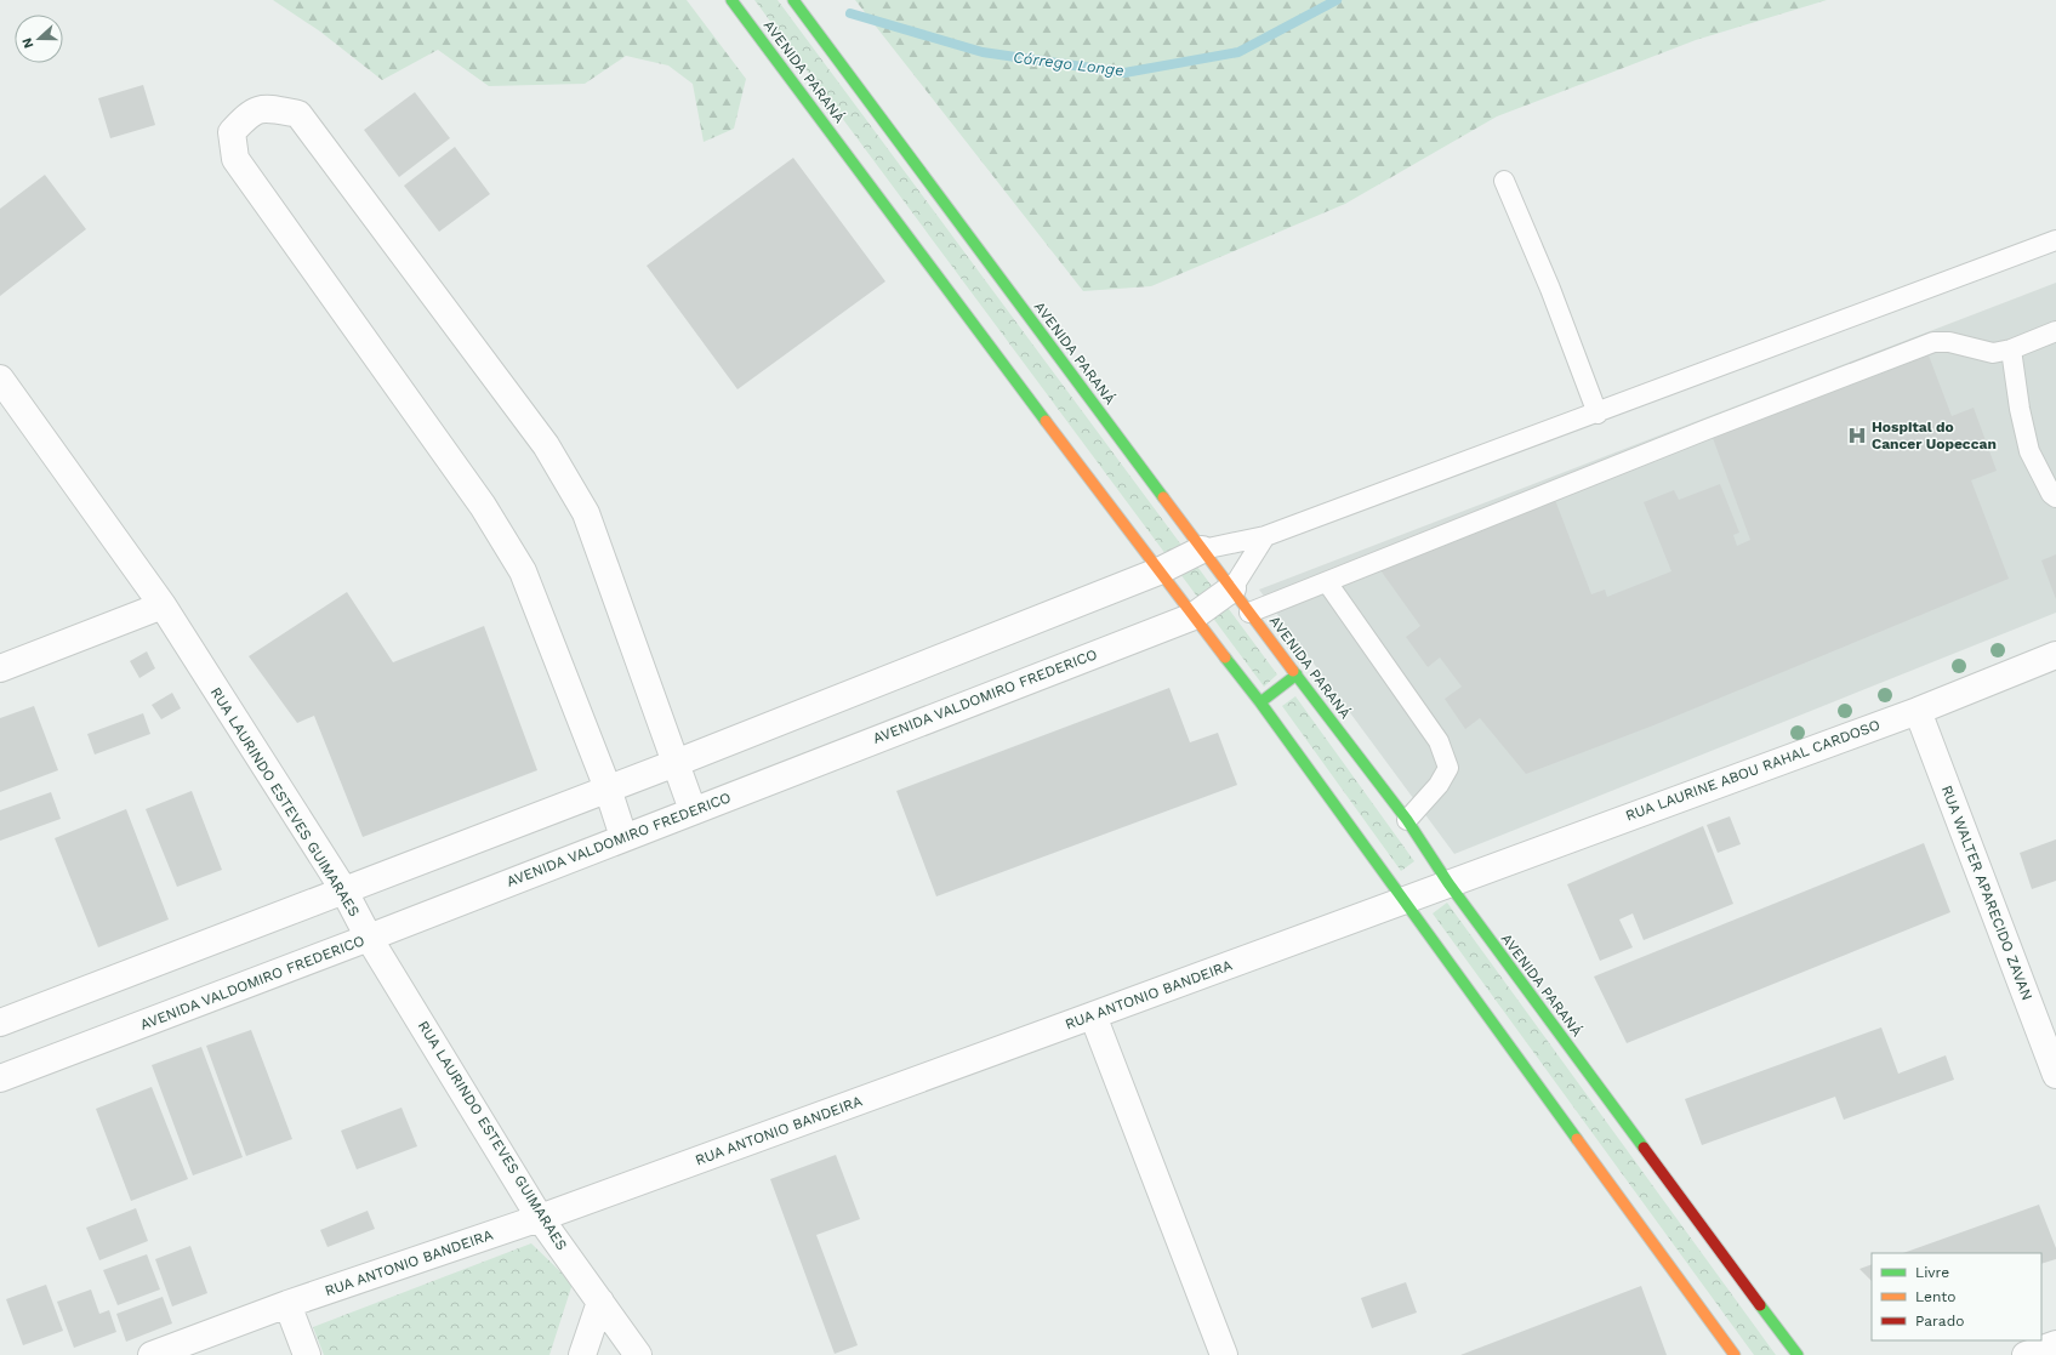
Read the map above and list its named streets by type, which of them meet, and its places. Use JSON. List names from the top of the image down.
{
  "streets": {
    "main road": ["AVENIDA PARANÁ"],
    "street": [
      "AVENIDA VALDOMIRO FREDERICO",
      "RUA LAURINE ABOU RAHAL CARDOSO",
      "RUA LAURINDO ESTEVES GUIMARAES",
      "RUA WALTER APARECIDO ZAVAN",
      "RUA ANTONIO BANDEIRA"
    ]
  },
  "crossings": [
    ["AVENIDA PARANÁ", "AVENIDA VALDOMIRO FREDERICO"],
    ["AVENIDA PARANÁ", "RUA LAURINE ABOU RAHAL CARDOSO"],
    ["AVENIDA PARANÁ", "RUA ANTONIO BANDEIRA"],
    ["AVENIDA VALDOMIRO FREDERICO", "RUA LAURINDO ESTEVES GUIMARAES"],
    ["RUA LAURINE ABOU RAHAL CARDOSO", "RUA WALTER APARECIDO ZAVAN"],
    ["RUA LAURINE ABOU RAHAL CARDOSO", "RUA ANTONIO BANDEIRA"],
    ["RUA LAURINDO ESTEVES GUIMARAES", "RUA ANTONIO BANDEIRA"]
  ],
  "water": ["Córrego Longe"],
  "places": {
    "hospital": ["Hospital do Cancer Uopeccan"]
  },
  "legend": ["Livre", "Lento", "Parado"],
  "north": "left"
}
